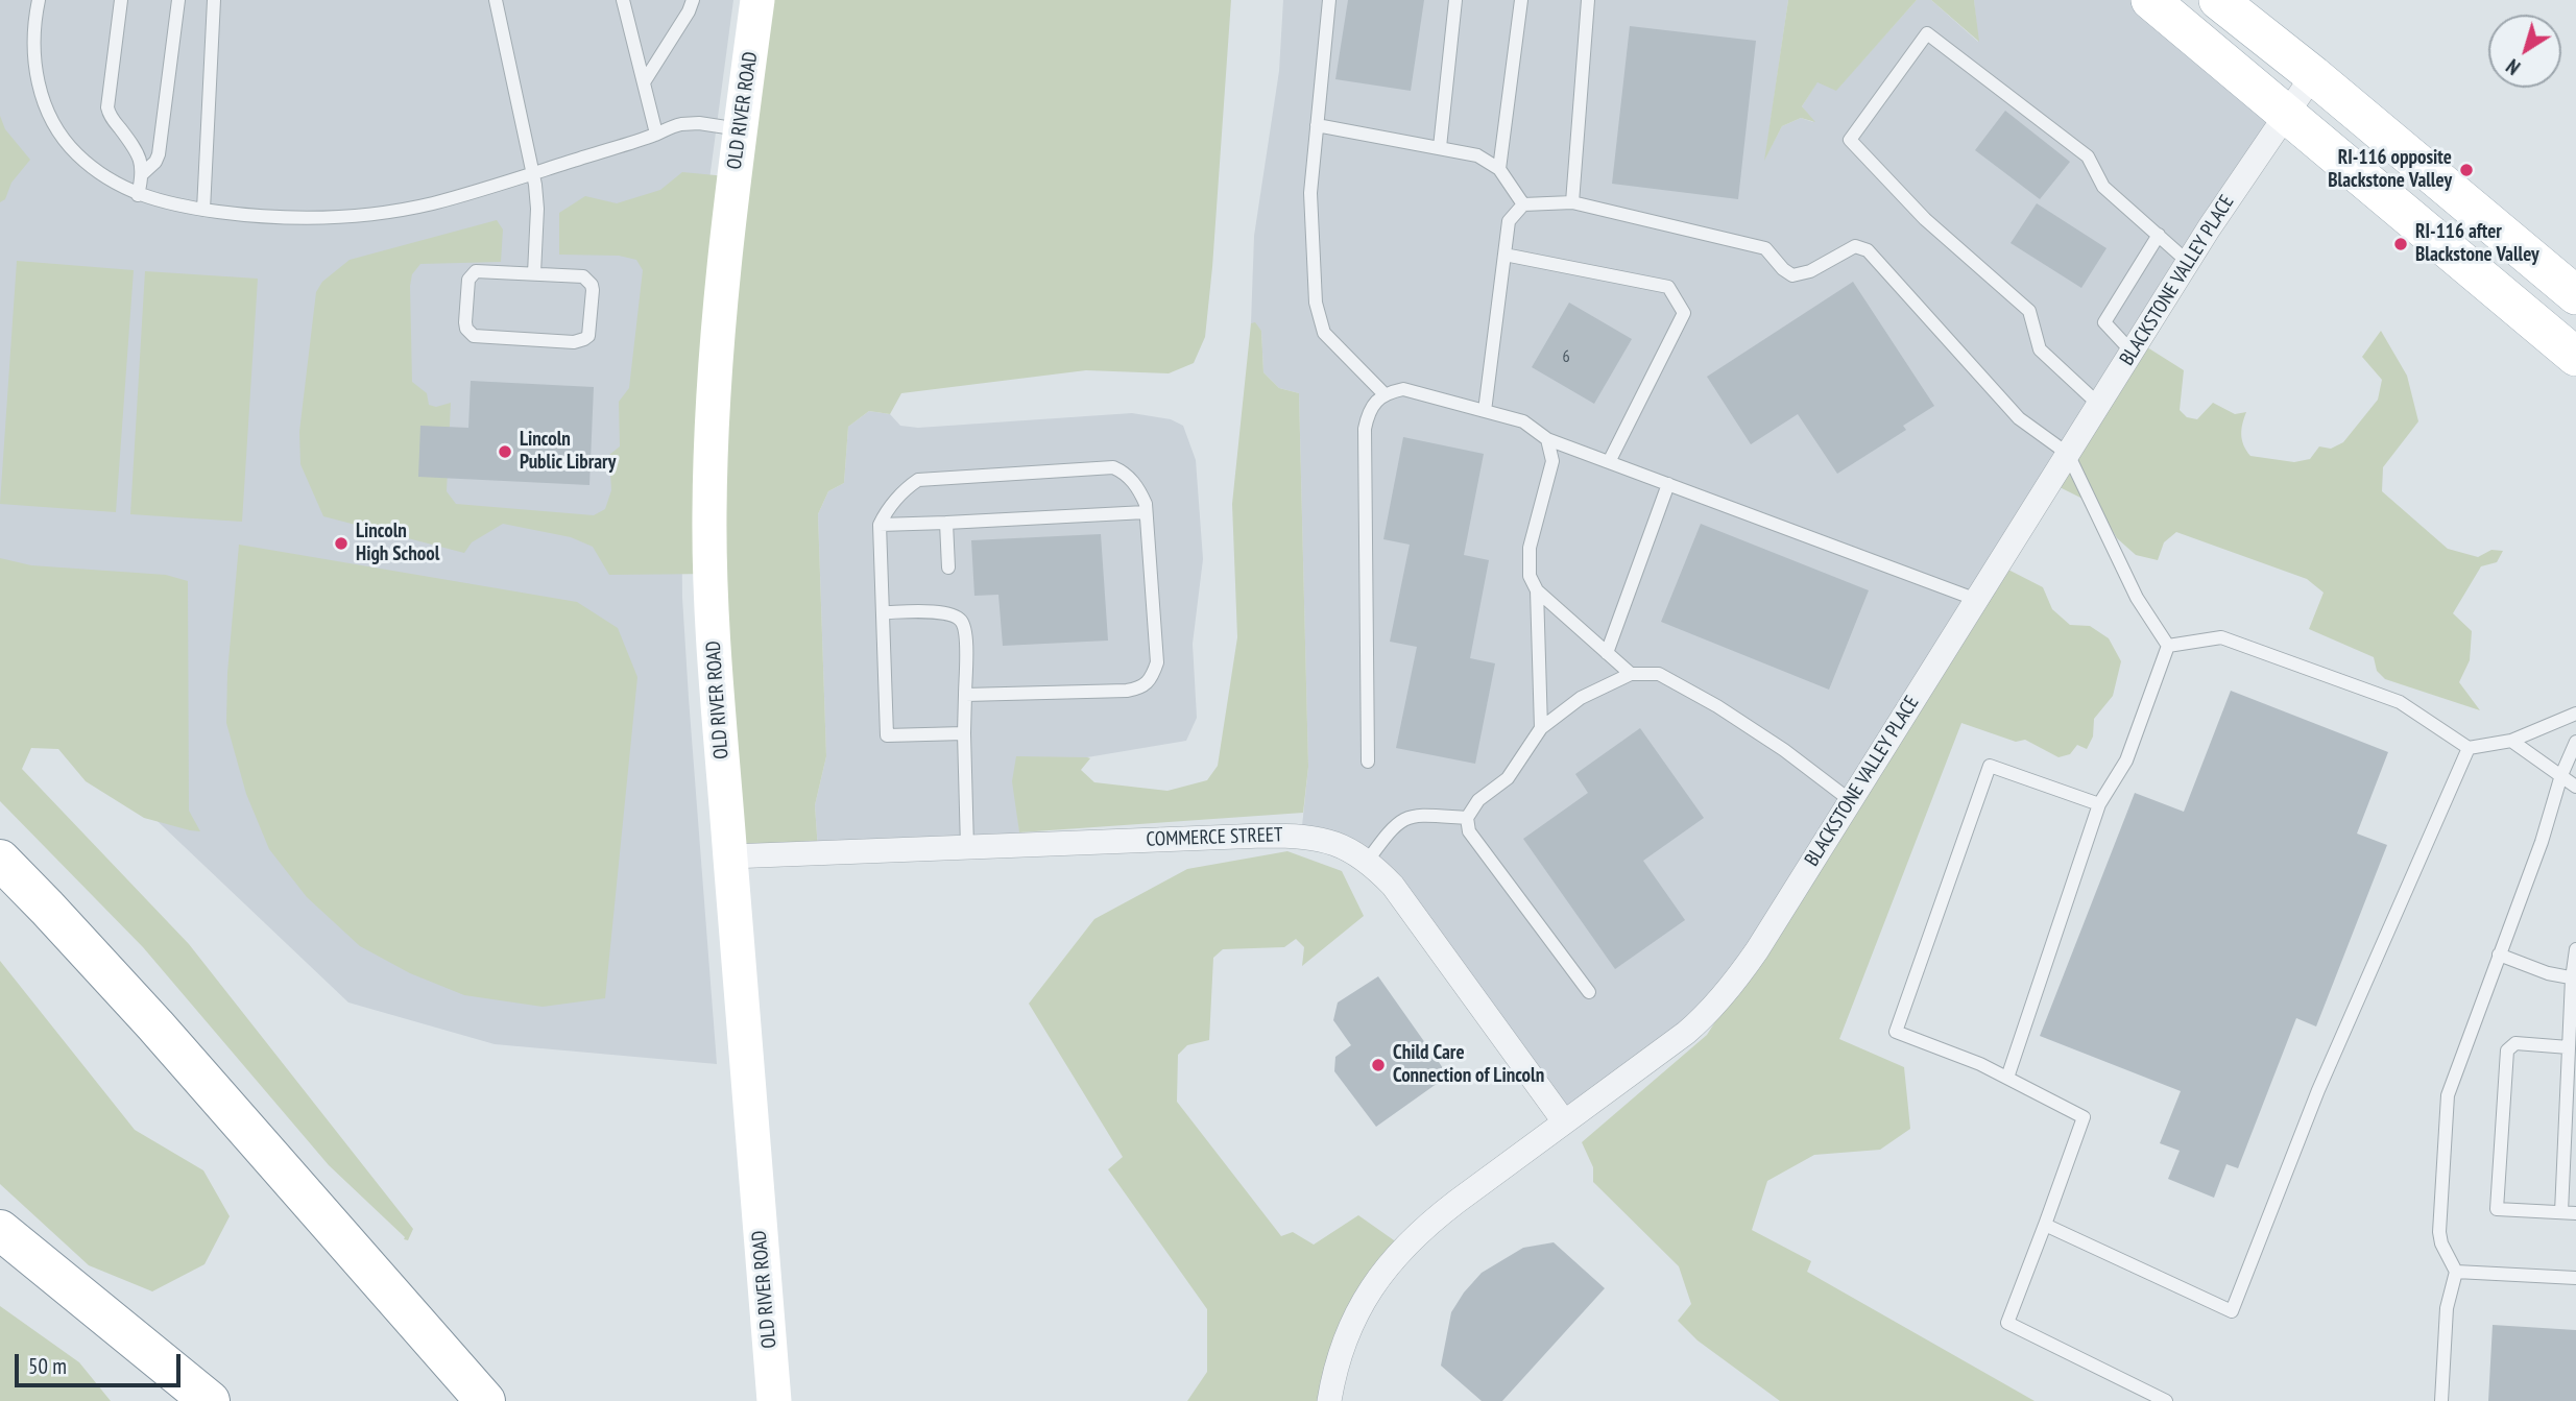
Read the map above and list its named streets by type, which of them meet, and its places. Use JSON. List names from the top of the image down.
{
  "streets": {
    "main road": ["OLD RIVER ROAD"],
    "street": ["BLACKSTONE VALLEY PLACE", "COMMERCE STREET"]
  },
  "crossings": [
    ["OLD RIVER ROAD", "COMMERCE STREET"],
    ["BLACKSTONE VALLEY PLACE", "COMMERCE STREET"]
  ],
  "places": [
    "RI-116 opposite Blackstone Valley",
    "RI-116 after Blackstone Valley",
    "Lincoln Public Library",
    "Lincoln High School",
    "Child Care Connection of Lincoln"
  ],
  "house_numbers": ["6"],
  "scale_bar": "50 m",
  "north": "bottom left"
}
